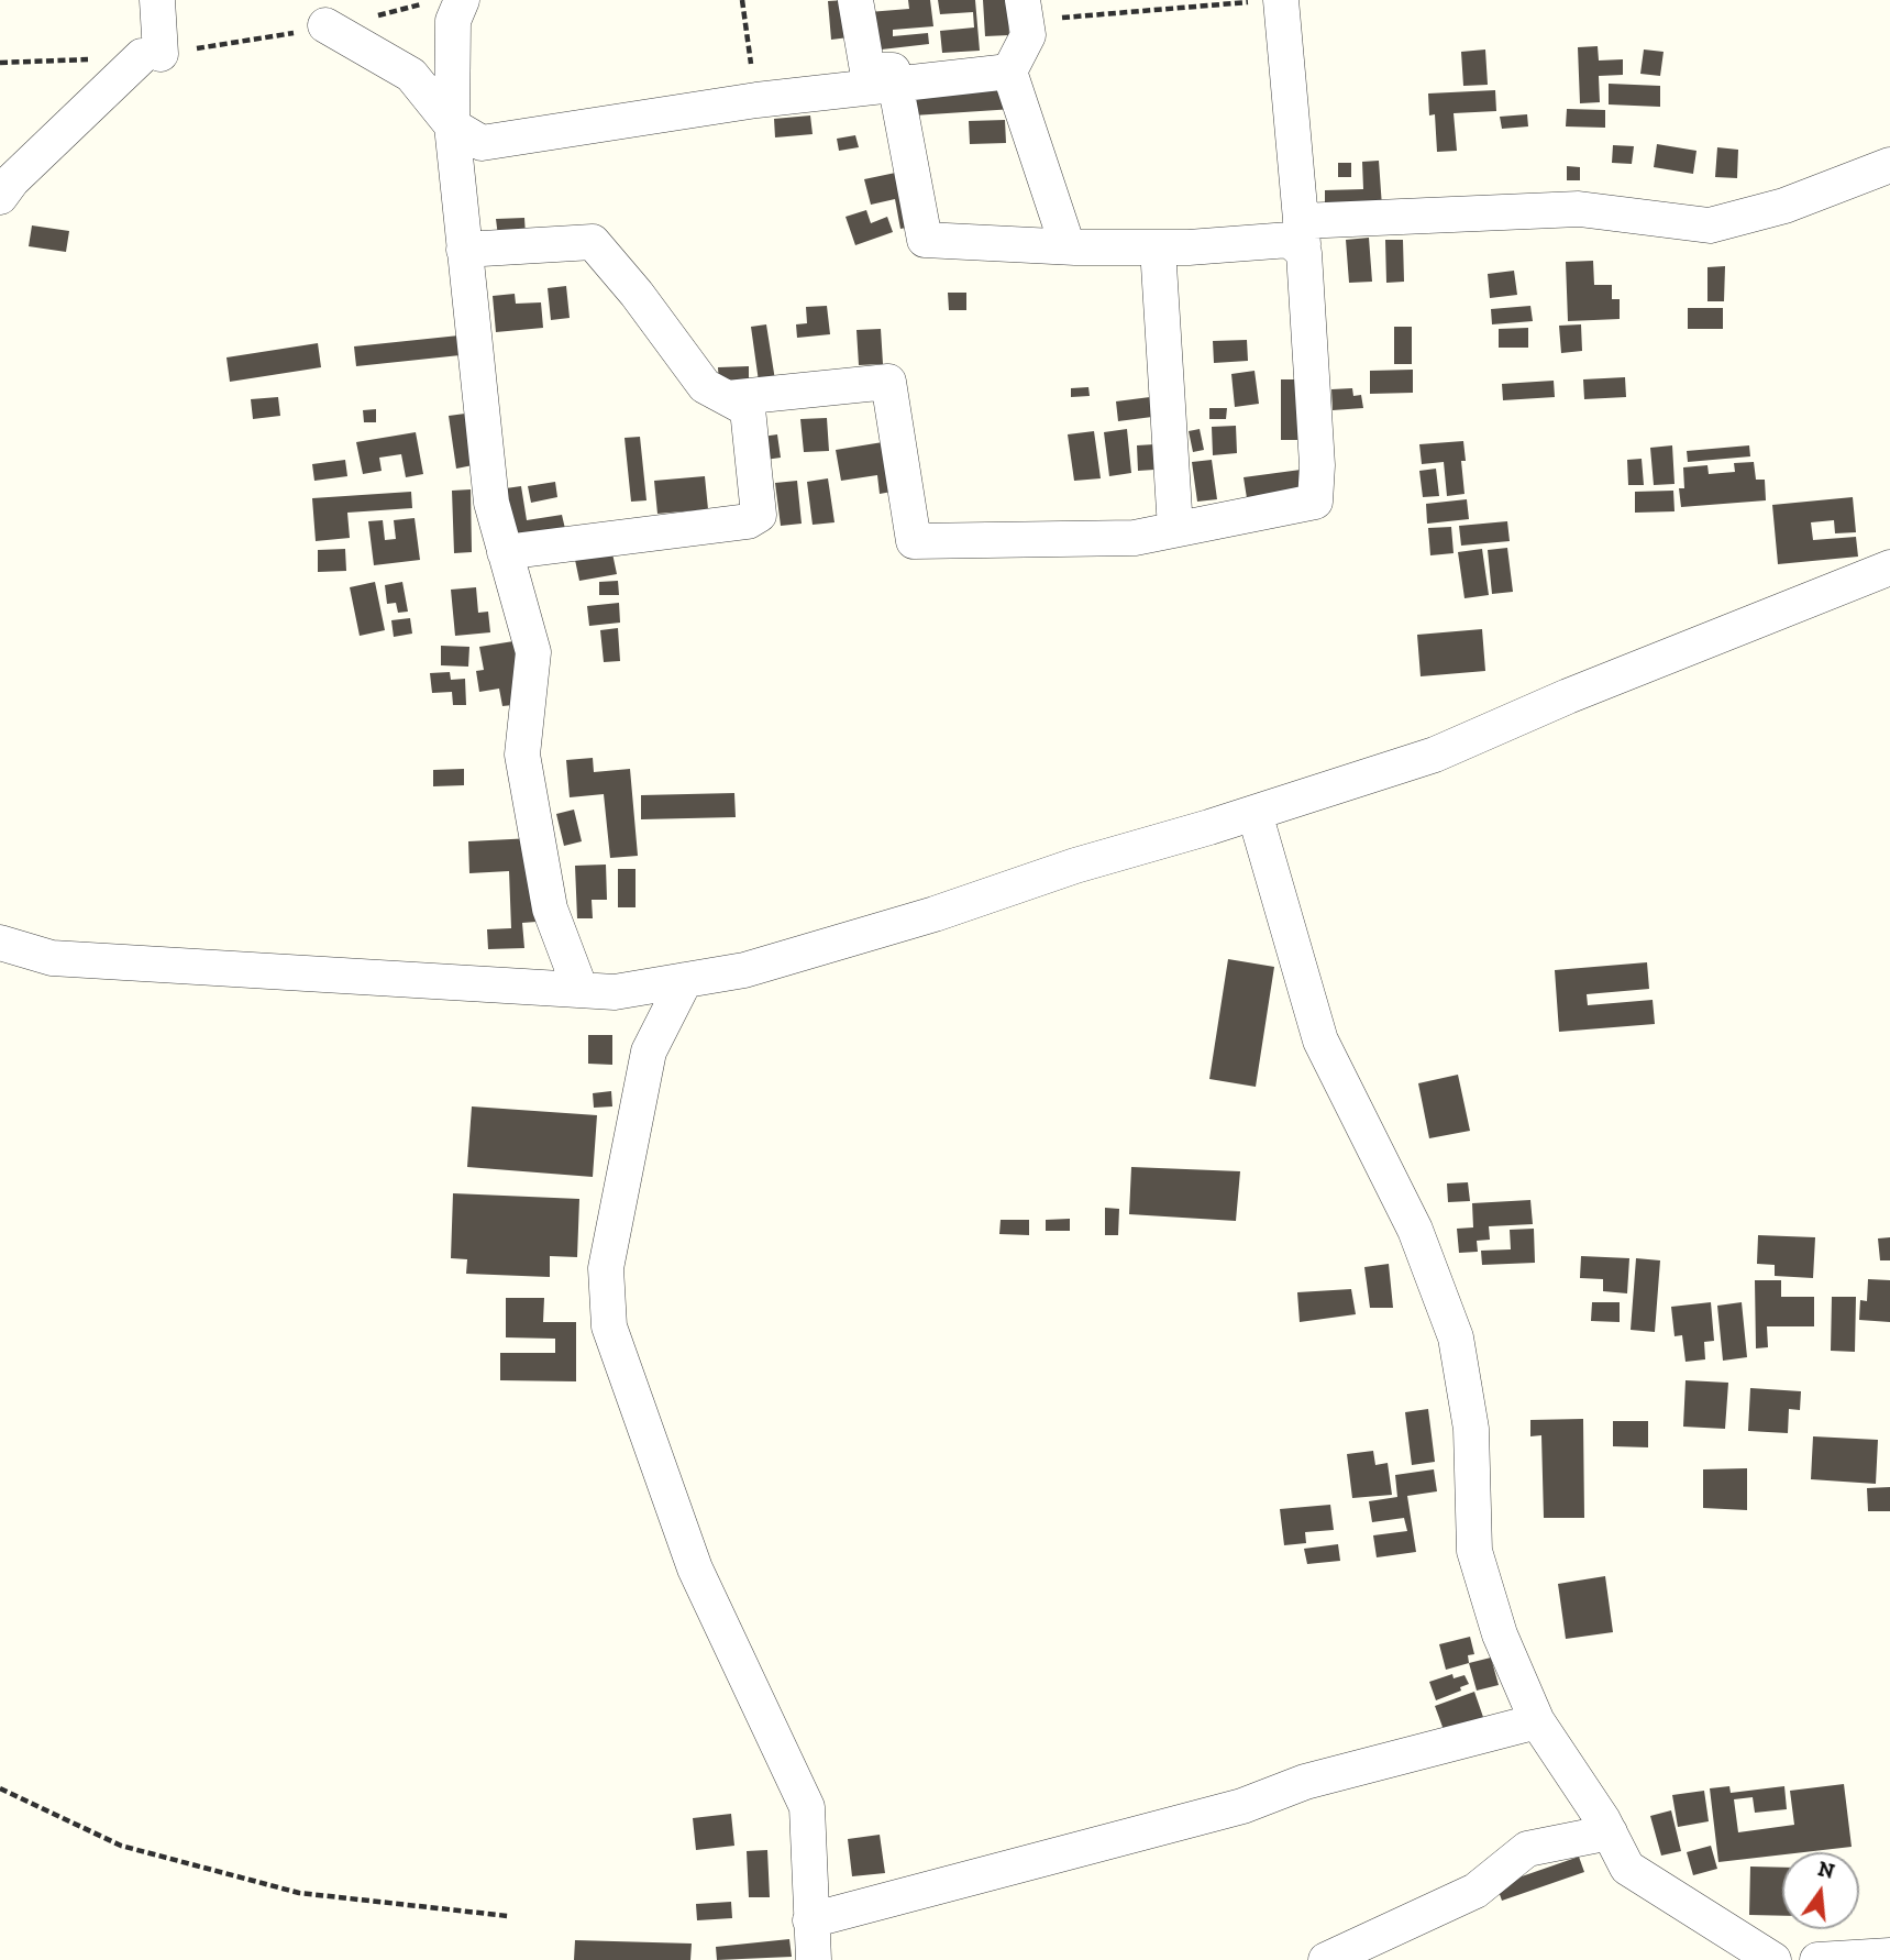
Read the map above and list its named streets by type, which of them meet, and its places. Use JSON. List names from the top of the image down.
{
  "north": "top"
}
